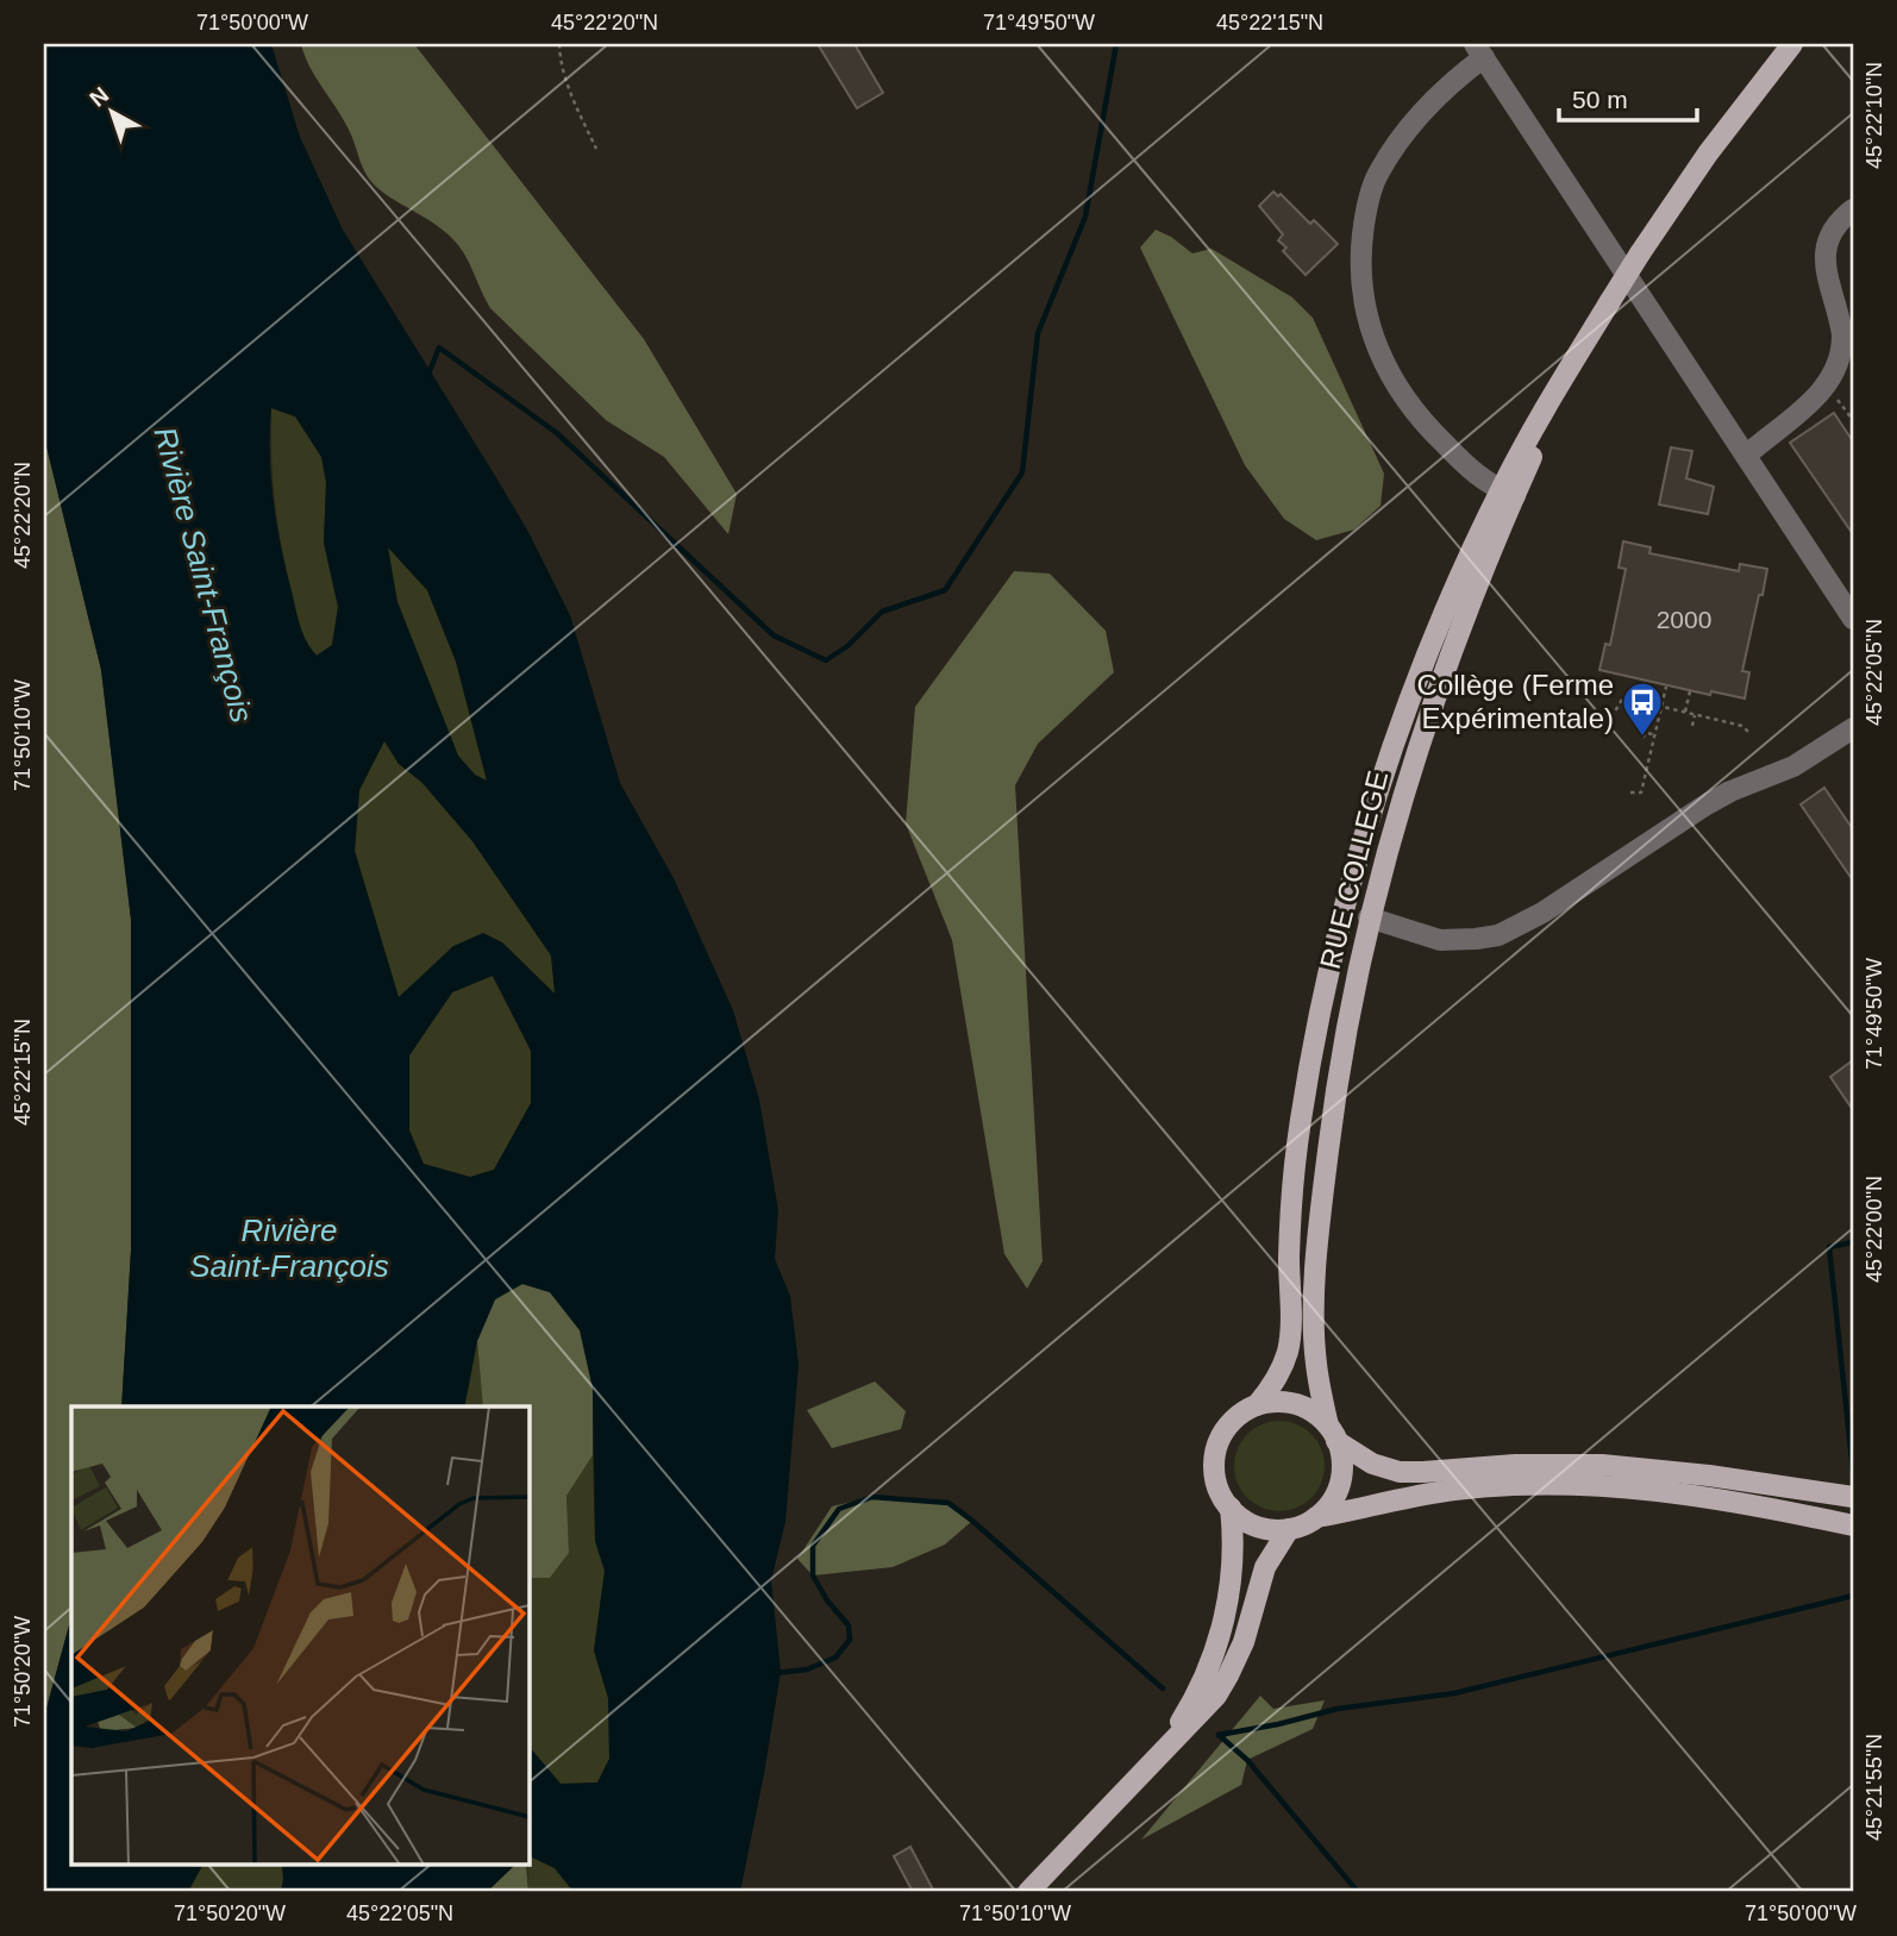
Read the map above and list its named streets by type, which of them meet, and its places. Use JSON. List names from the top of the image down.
{
  "streets": {
    "main road": ["RUE COLLEGE"]
  },
  "water": ["Rivière Saint-François"],
  "places": {
    "bus stop": ["Collège (Ferme Expérimentale)"]
  },
  "house_numbers": ["2000"],
  "scale_bar": "50 m",
  "north": "top left",
  "coordinates": [
    "71°50'00\"W",
    "45°22'20\"N",
    "71°49'50\"W",
    "45°22'15\"N",
    "45°22'10\"N",
    "45°22'05\"N",
    "71°50'10\"W",
    "45°22'00\"N",
    "71°50'20\"W",
    "45°21'55\"N"
  ]
}
